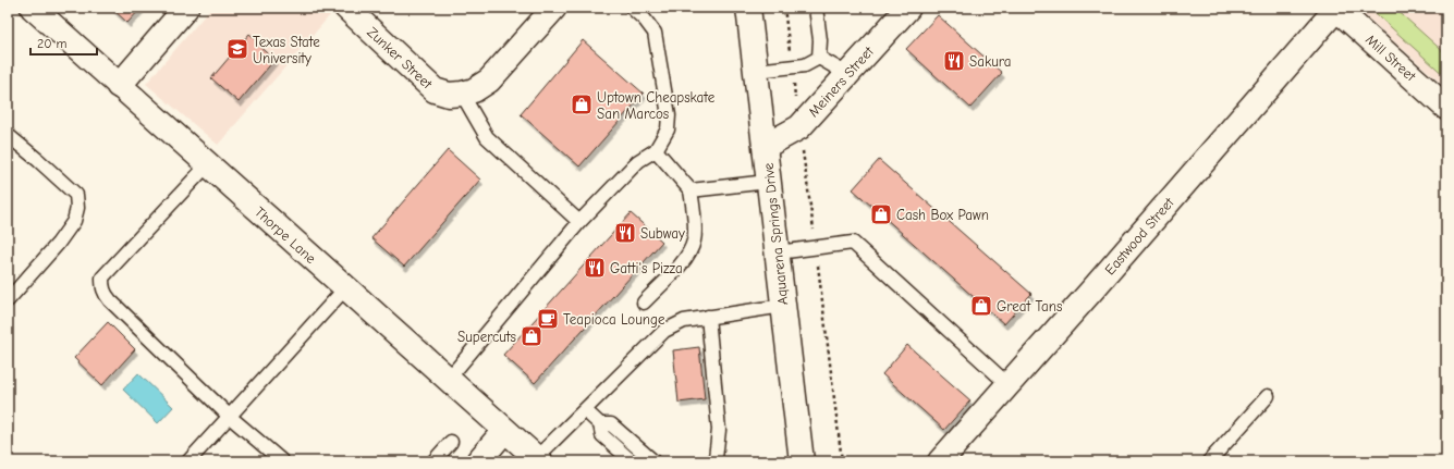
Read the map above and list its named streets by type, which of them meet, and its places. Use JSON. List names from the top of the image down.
{
  "streets": {
    "street": [
      "Zunker Street",
      "Mill Street",
      "Meiners Street",
      "Aquarena Springs Drive",
      "Thorpe Lane",
      "Eastwood Street"
    ]
  },
  "crossings": [
    ["Mill Street", "Eastwood Street"],
    ["Meiners Street", "Aquarena Springs Drive"]
  ],
  "places": {
    "school or university": ["Texas State University"],
    "restaurant": ["Sakura", "Subway", "Gatti's Pizza"],
    "shop": [
      "Uptown Cheapskate San Marcos",
      "Cash Box Pawn",
      "Great Tans",
      "Supercuts"
    ],
    "cafe": ["Teapioca Lounge"]
  },
  "scale_bar": "20 m"
}
